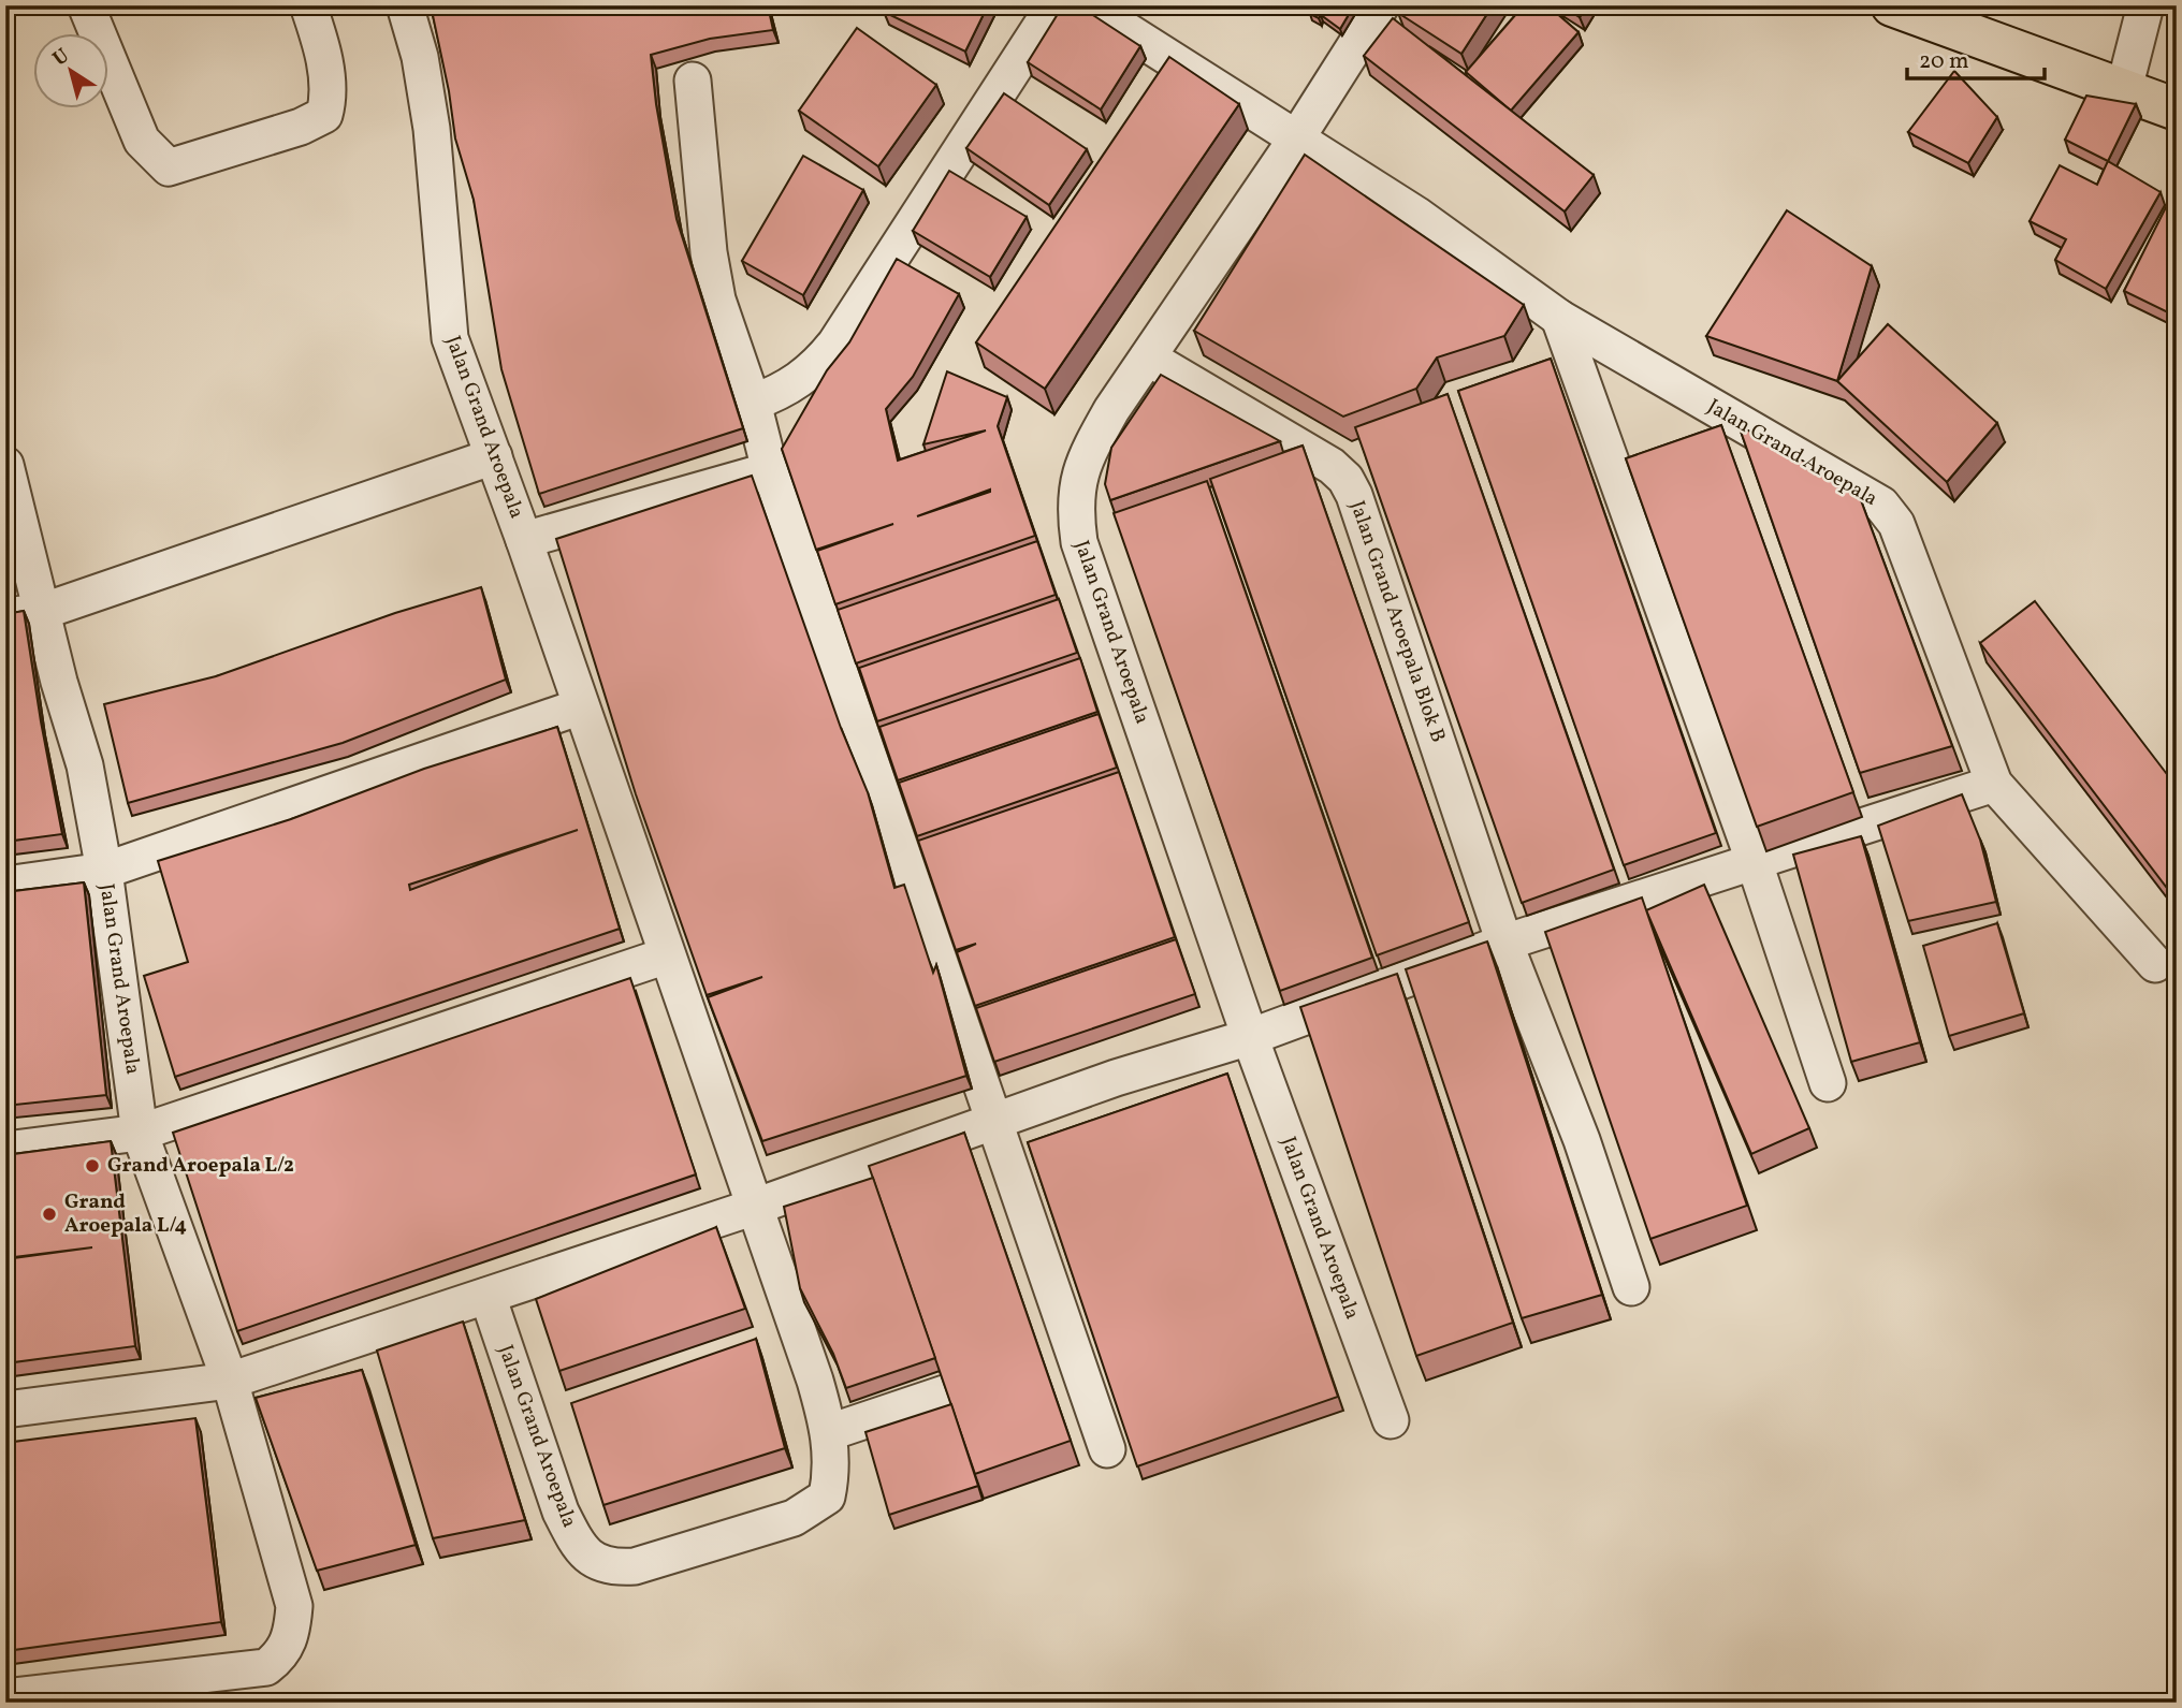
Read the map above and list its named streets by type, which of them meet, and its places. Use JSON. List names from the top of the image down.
{
  "streets": {
    "street": ["Jalan Grand Aroepala", "Jalan Grand Aroepala Blok B"]
  },
  "crossings": [
    ["Jalan Grand Aroepala", "Jalan Grand Aroepala Blok B"]
  ],
  "places": ["Grand Aroepala L/2", "Grand Aroepala L/4"],
  "scale_bar": "20 m",
  "north": "top left"
}
